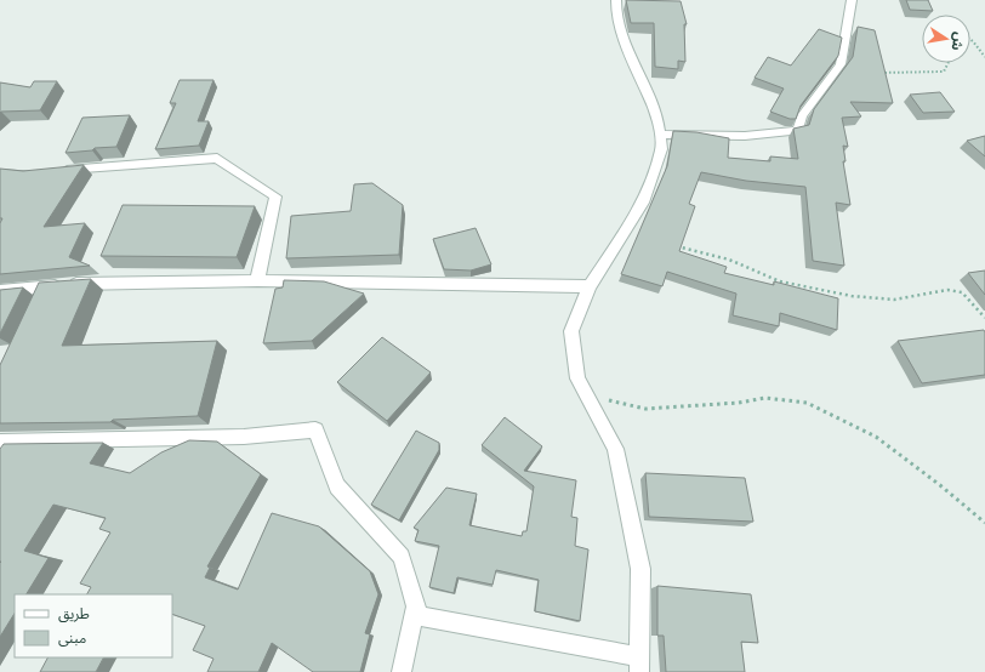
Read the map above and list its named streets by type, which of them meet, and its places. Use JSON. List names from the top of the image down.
{
  "legend": ["طريق", "مبنى"],
  "north": "right"
}
